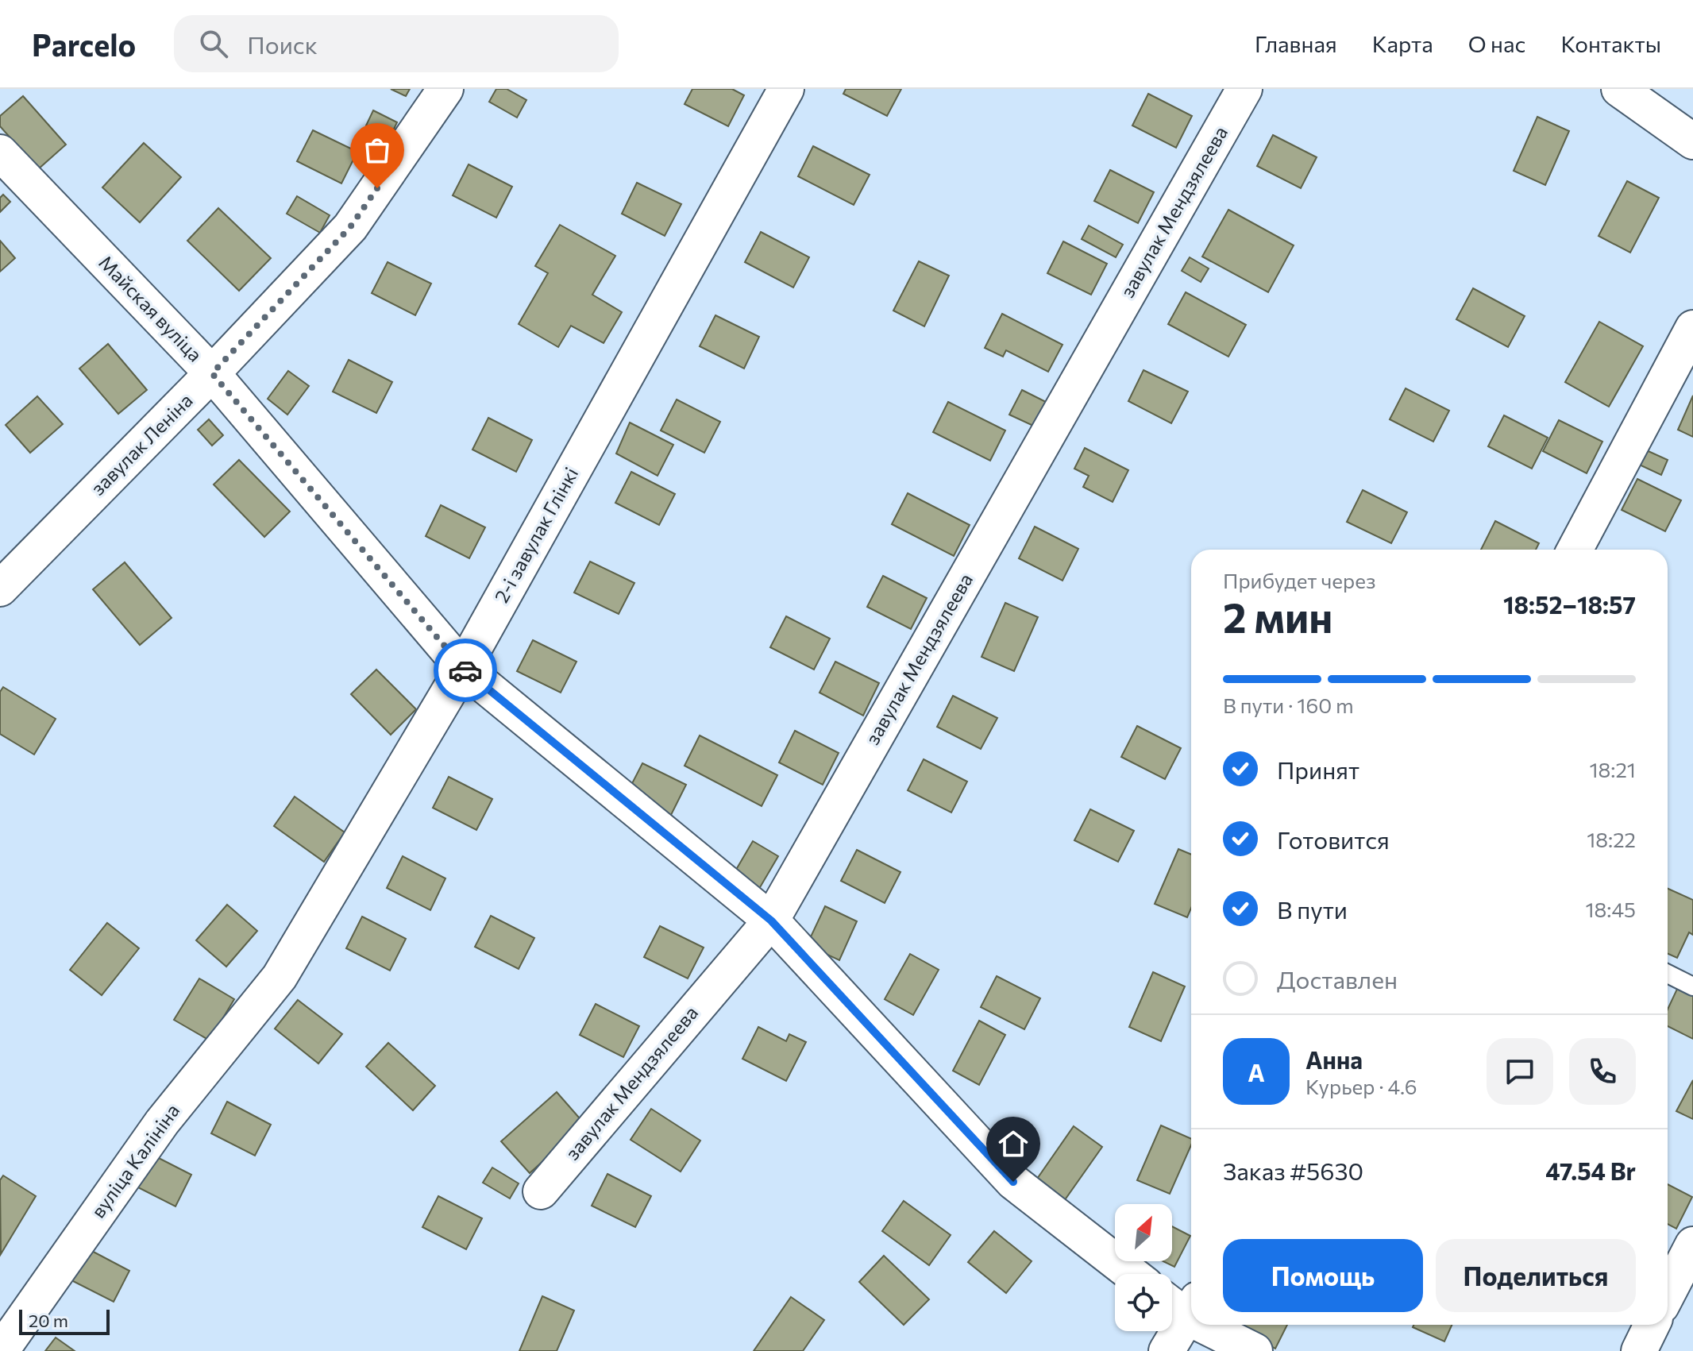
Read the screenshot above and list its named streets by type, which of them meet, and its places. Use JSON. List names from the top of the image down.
{
  "streets": {
    "street": [
      "завулак Мендзялеева",
      "Майская вуліца",
      "завулак Леніна",
      "2-і завулак Глінкі",
      "вуліца Калініна"
    ]
  },
  "crossings": [
    ["завулак Мендзялеева", "Майская вуліца"],
    ["Майская вуліца", "завулак Леніна"],
    ["Майская вуліца", "2-і завулак Глінкі"],
    ["2-і завулак Глінкі", "вуліца Калініна"]
  ],
  "scale_bar": "20 m",
  "north": "top right",
  "page": {
    "header": "Parcelo",
    "search": "Поиск",
    "nav": [
      "Главная",
      "Карта",
      "О нас",
      "Контакты"
    ],
    "heading": ["2 мин", "Прибудет через", "18:52–18:57"],
    "panel": [
      "Анна",
      "Курьер · 4.6",
      "Заказ #5630",
      "47.54 Br"
    ],
    "bar": "В пути · 160 m",
    "list": [
      ["Принят", "18:21"],
      ["Готовится", "18:22"],
      ["В пути", "18:45"],
      "Доставлен"
    ],
    "round": "А",
    "buttons": ["Помощь", "Поделиться"],
    "scale": "20 m"
  }
}
